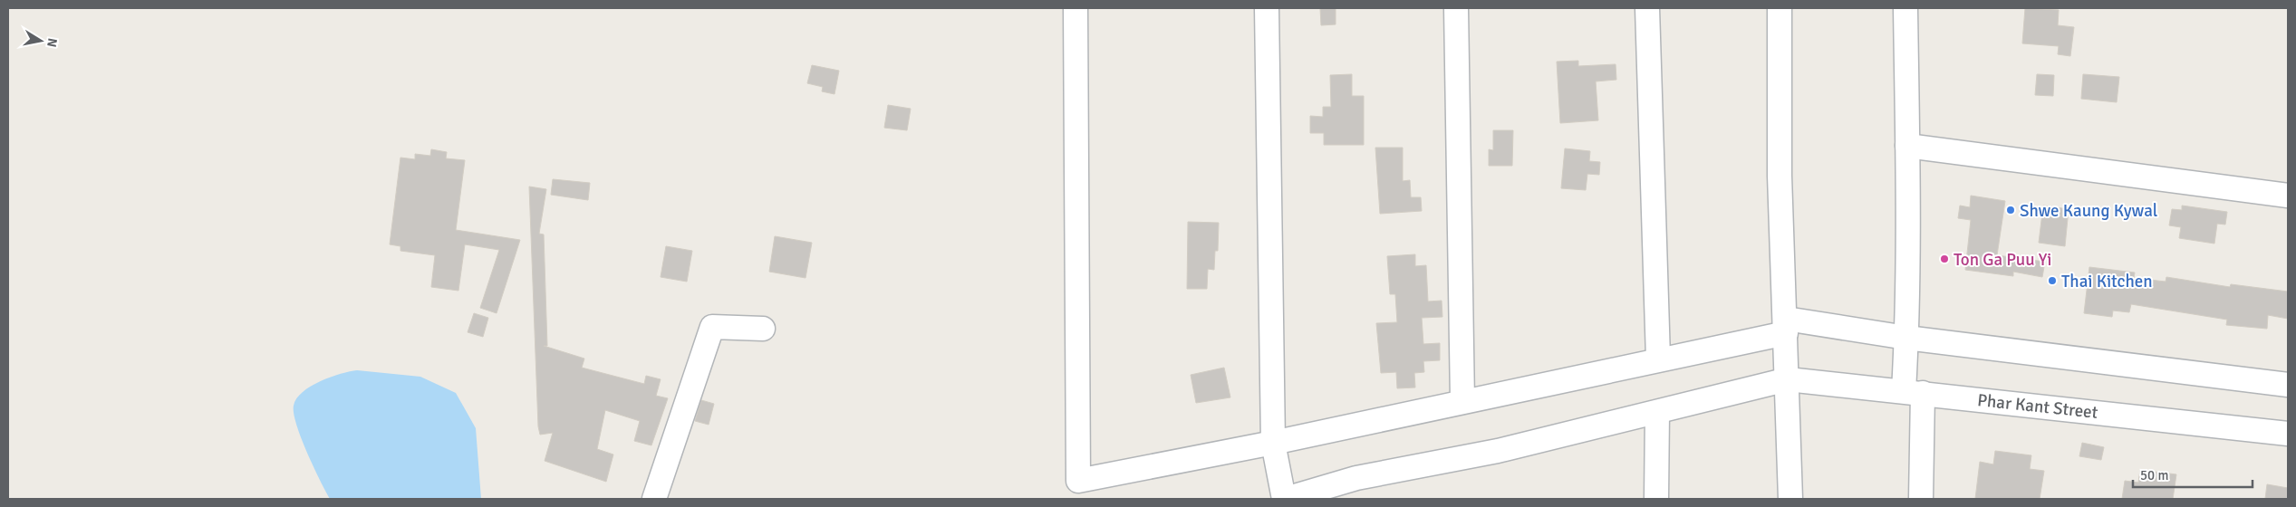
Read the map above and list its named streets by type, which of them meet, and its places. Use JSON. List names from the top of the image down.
{
  "streets": {
    "street": ["Phar Kant Street"]
  },
  "places": ["Shwe Kaung Kywal", "Ton Ga Puu Yi", "Thai Kitchen"],
  "scale_bar": "50 m",
  "north": "right"
}
